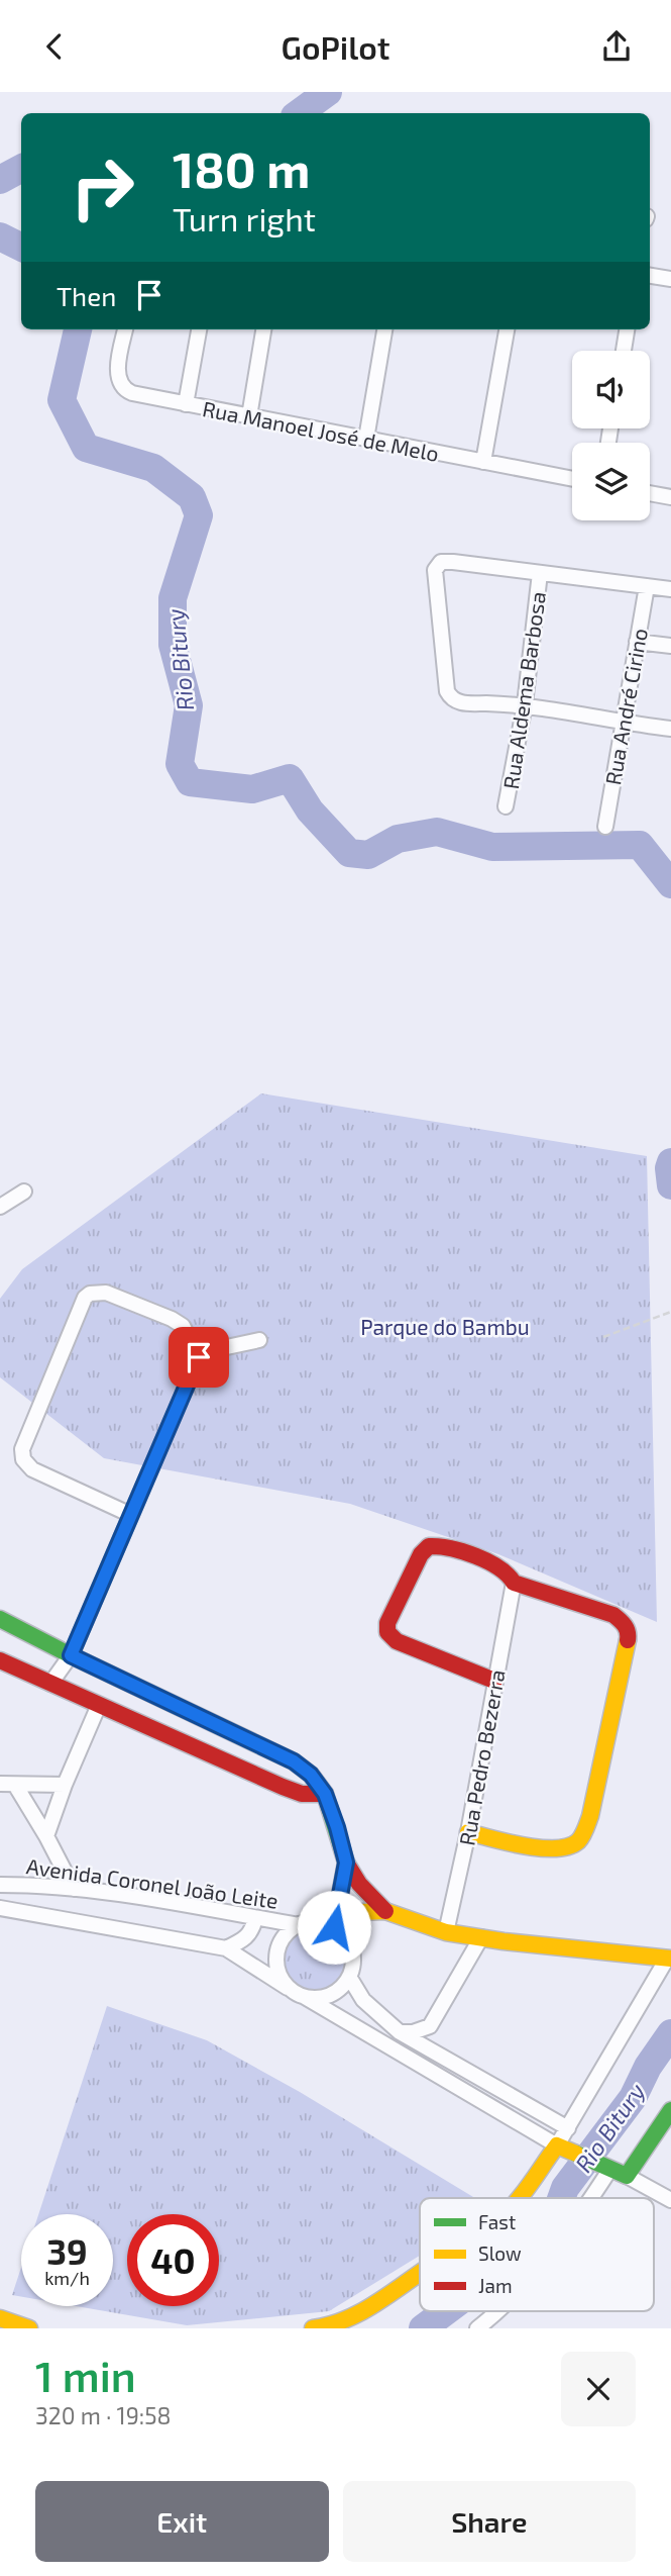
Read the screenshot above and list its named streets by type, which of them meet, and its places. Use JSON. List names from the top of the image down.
{
  "streets": {
    "street": [
      "Rua Manoel José de Melo",
      "Rua Aldema Barbosa",
      "Rua André Cirino",
      "Rua Pedro Bezerra",
      "Avenida Coronel João Leite"
    ]
  },
  "water": ["Rio Bitury"],
  "parks": ["Parque do Bambu"],
  "legend": ["Fast", "Slow", "Jam"],
  "page": {
    "header": "GoPilot",
    "turn": ["180 m", "Turn right"],
    "then": "Then",
    "speed": "39 km/h",
    "limit": "40",
    "heading": ["1 min", "320 m · 19:58"],
    "buttons": ["Exit", "Share"]
  }
}
